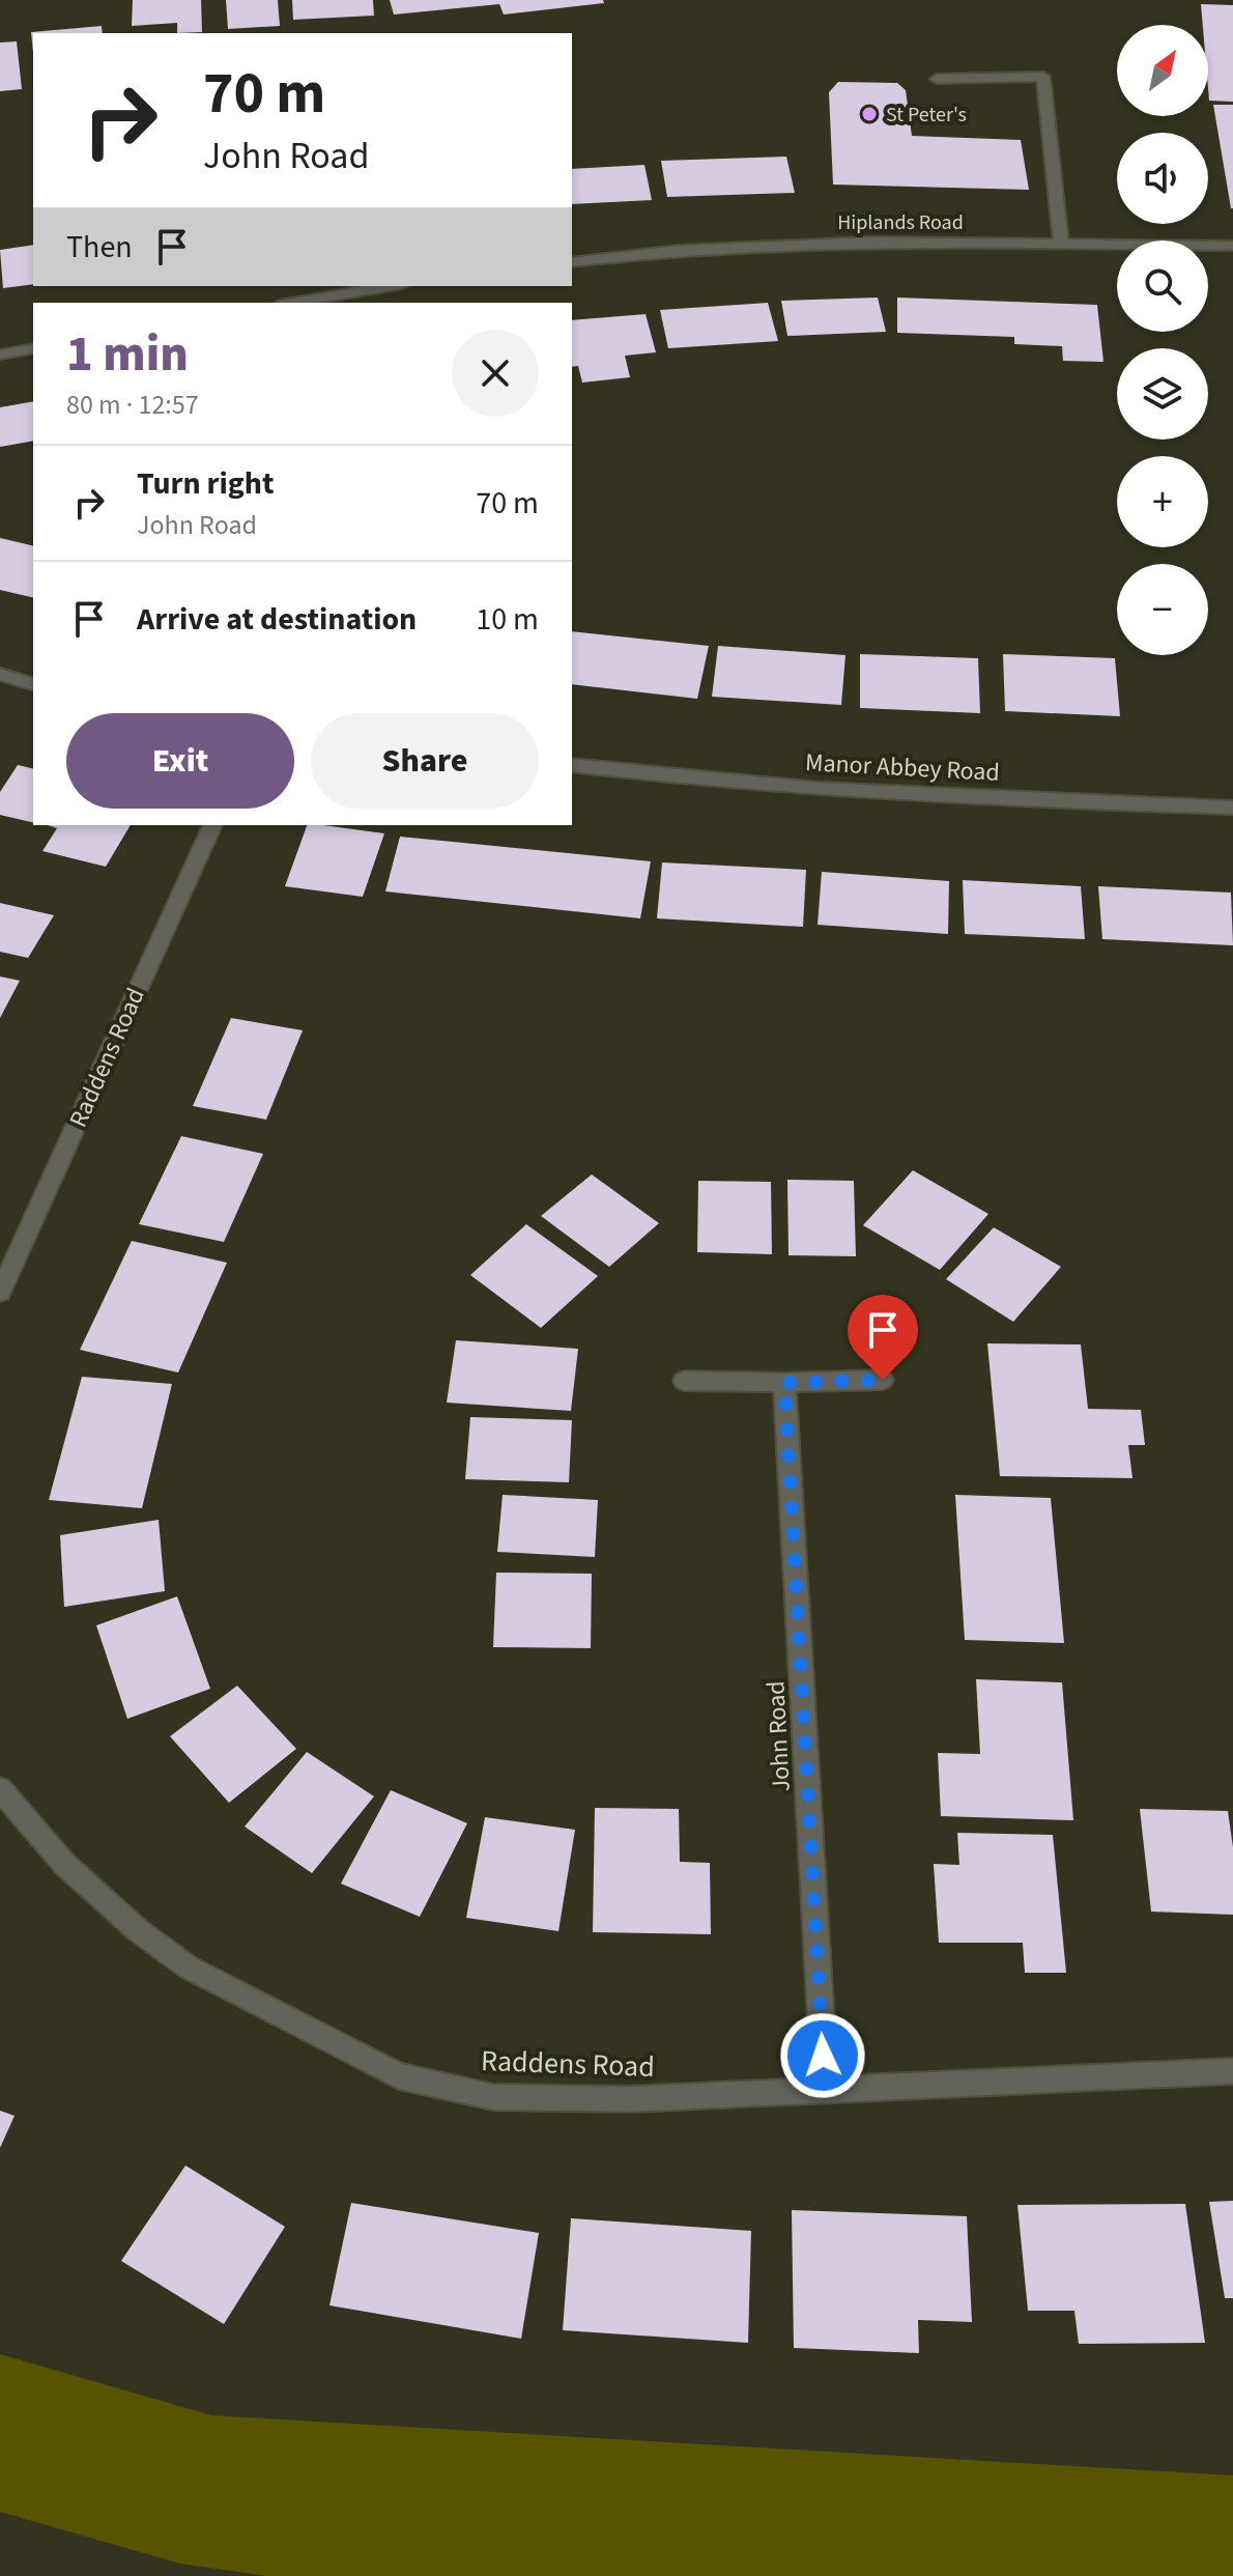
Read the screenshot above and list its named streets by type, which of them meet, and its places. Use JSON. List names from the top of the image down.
{
  "streets": {
    "street": [
      "Hiplands Road",
      "Manor Abbey Road",
      "Raddens Road",
      "John Road"
    ]
  },
  "crossings": [
    ["Raddens Road", "John Road"]
  ],
  "places": ["St Peter's"],
  "north": "top right",
  "page": {
    "map_buttons": ["+", "−"],
    "turn": ["70 m", "John Road"],
    "then": "Then",
    "heading": ["1 min", "80 m · 12:57"],
    "list": [
      {
        "name": "Turn right",
        "note": "John Road",
        "value": "70 m"
      },
      {
        "name": "Arrive at destination",
        "value": "10 m"
      }
    ],
    "buttons": ["Exit", "Share"]
  }
}
